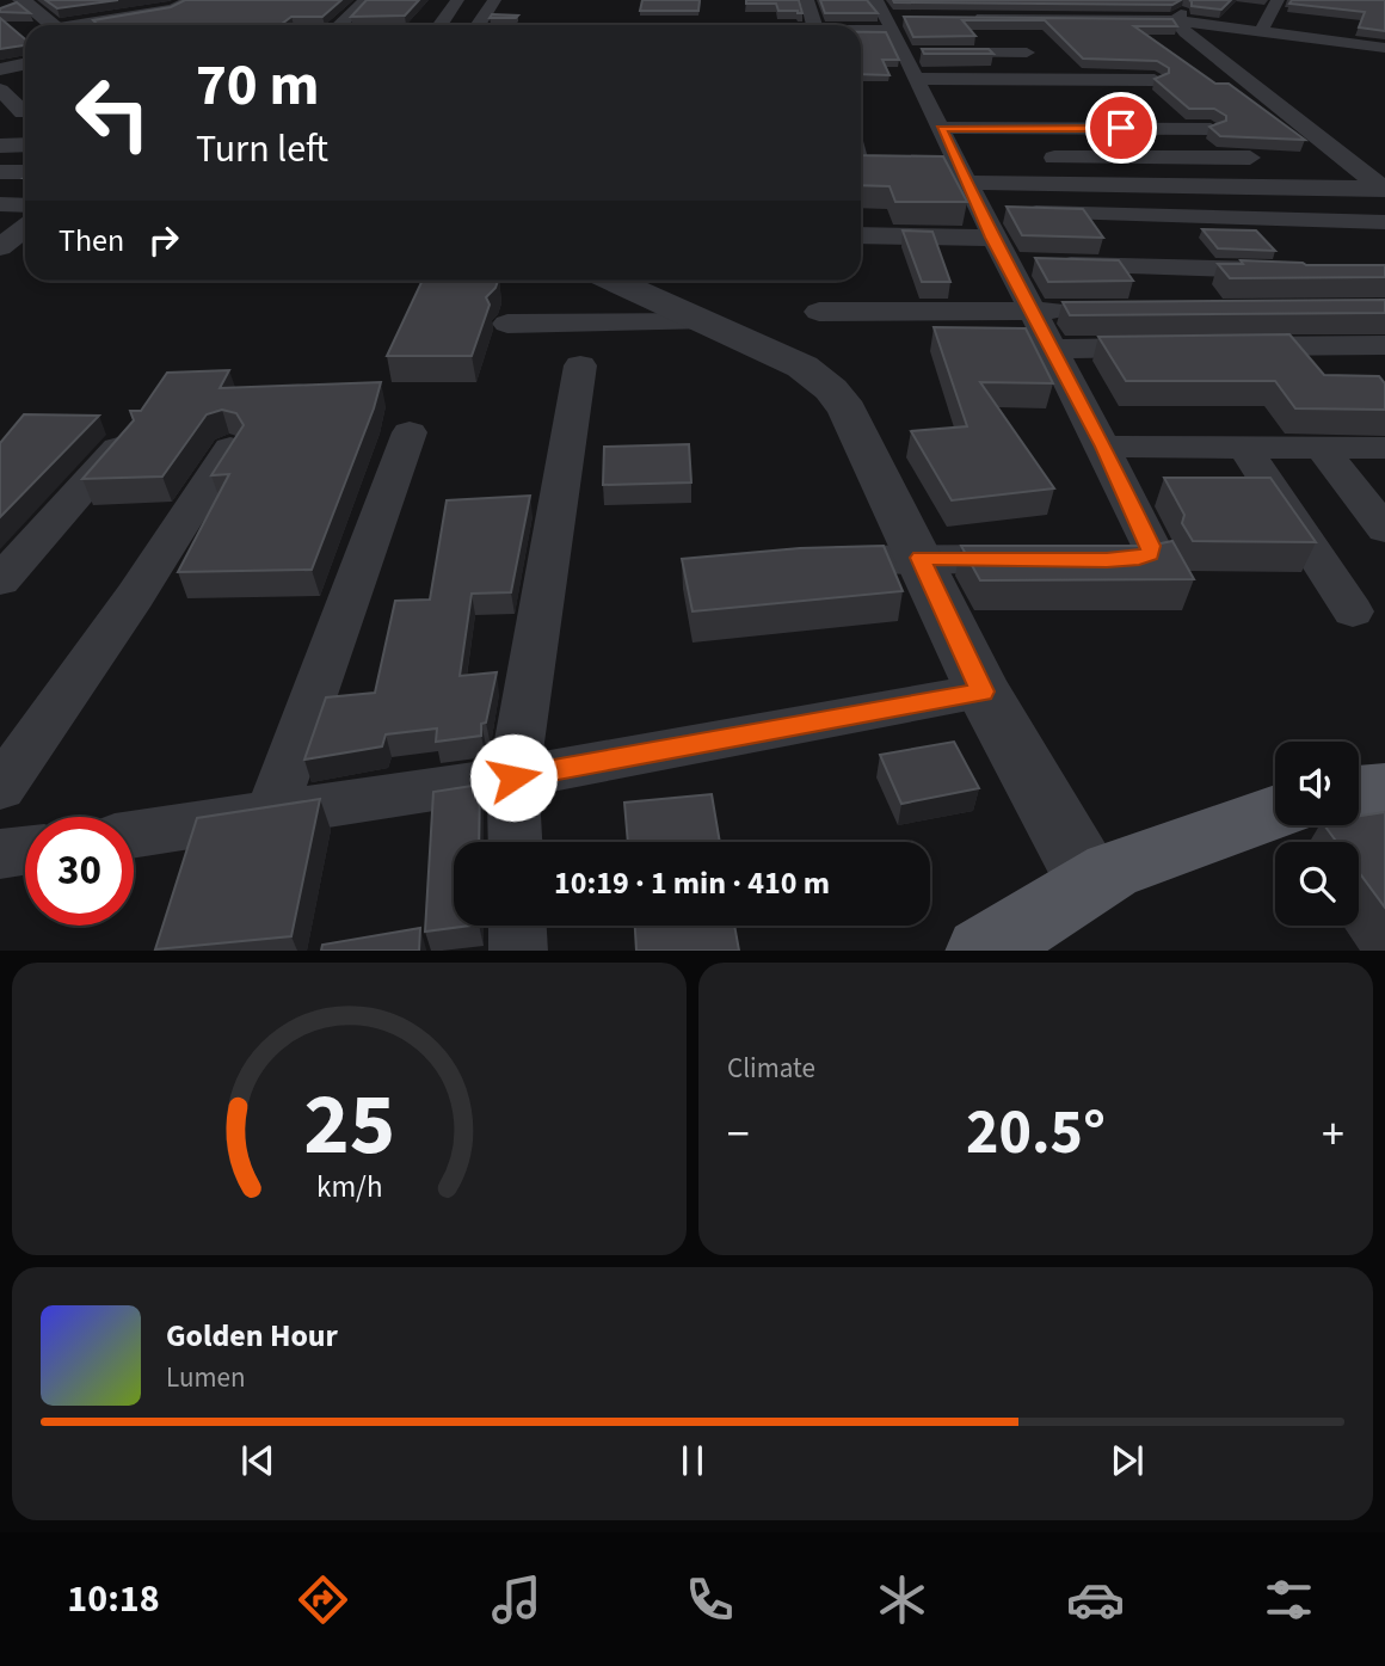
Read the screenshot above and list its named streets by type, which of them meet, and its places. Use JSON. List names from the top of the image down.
{
  "page": {
    "turn": ["70 m", "Turn left"],
    "then": "Then",
    "limit": "30",
    "trip": "10:19 · 1 min · 410 m",
    "tile": "Climate",
    "heat": ["−", "20.5°", "+"],
    "song": ["Golden Hour", "Lumen"],
    "tabs": "10:18",
    "gauge": ["25", "km/h"]
  }
}
